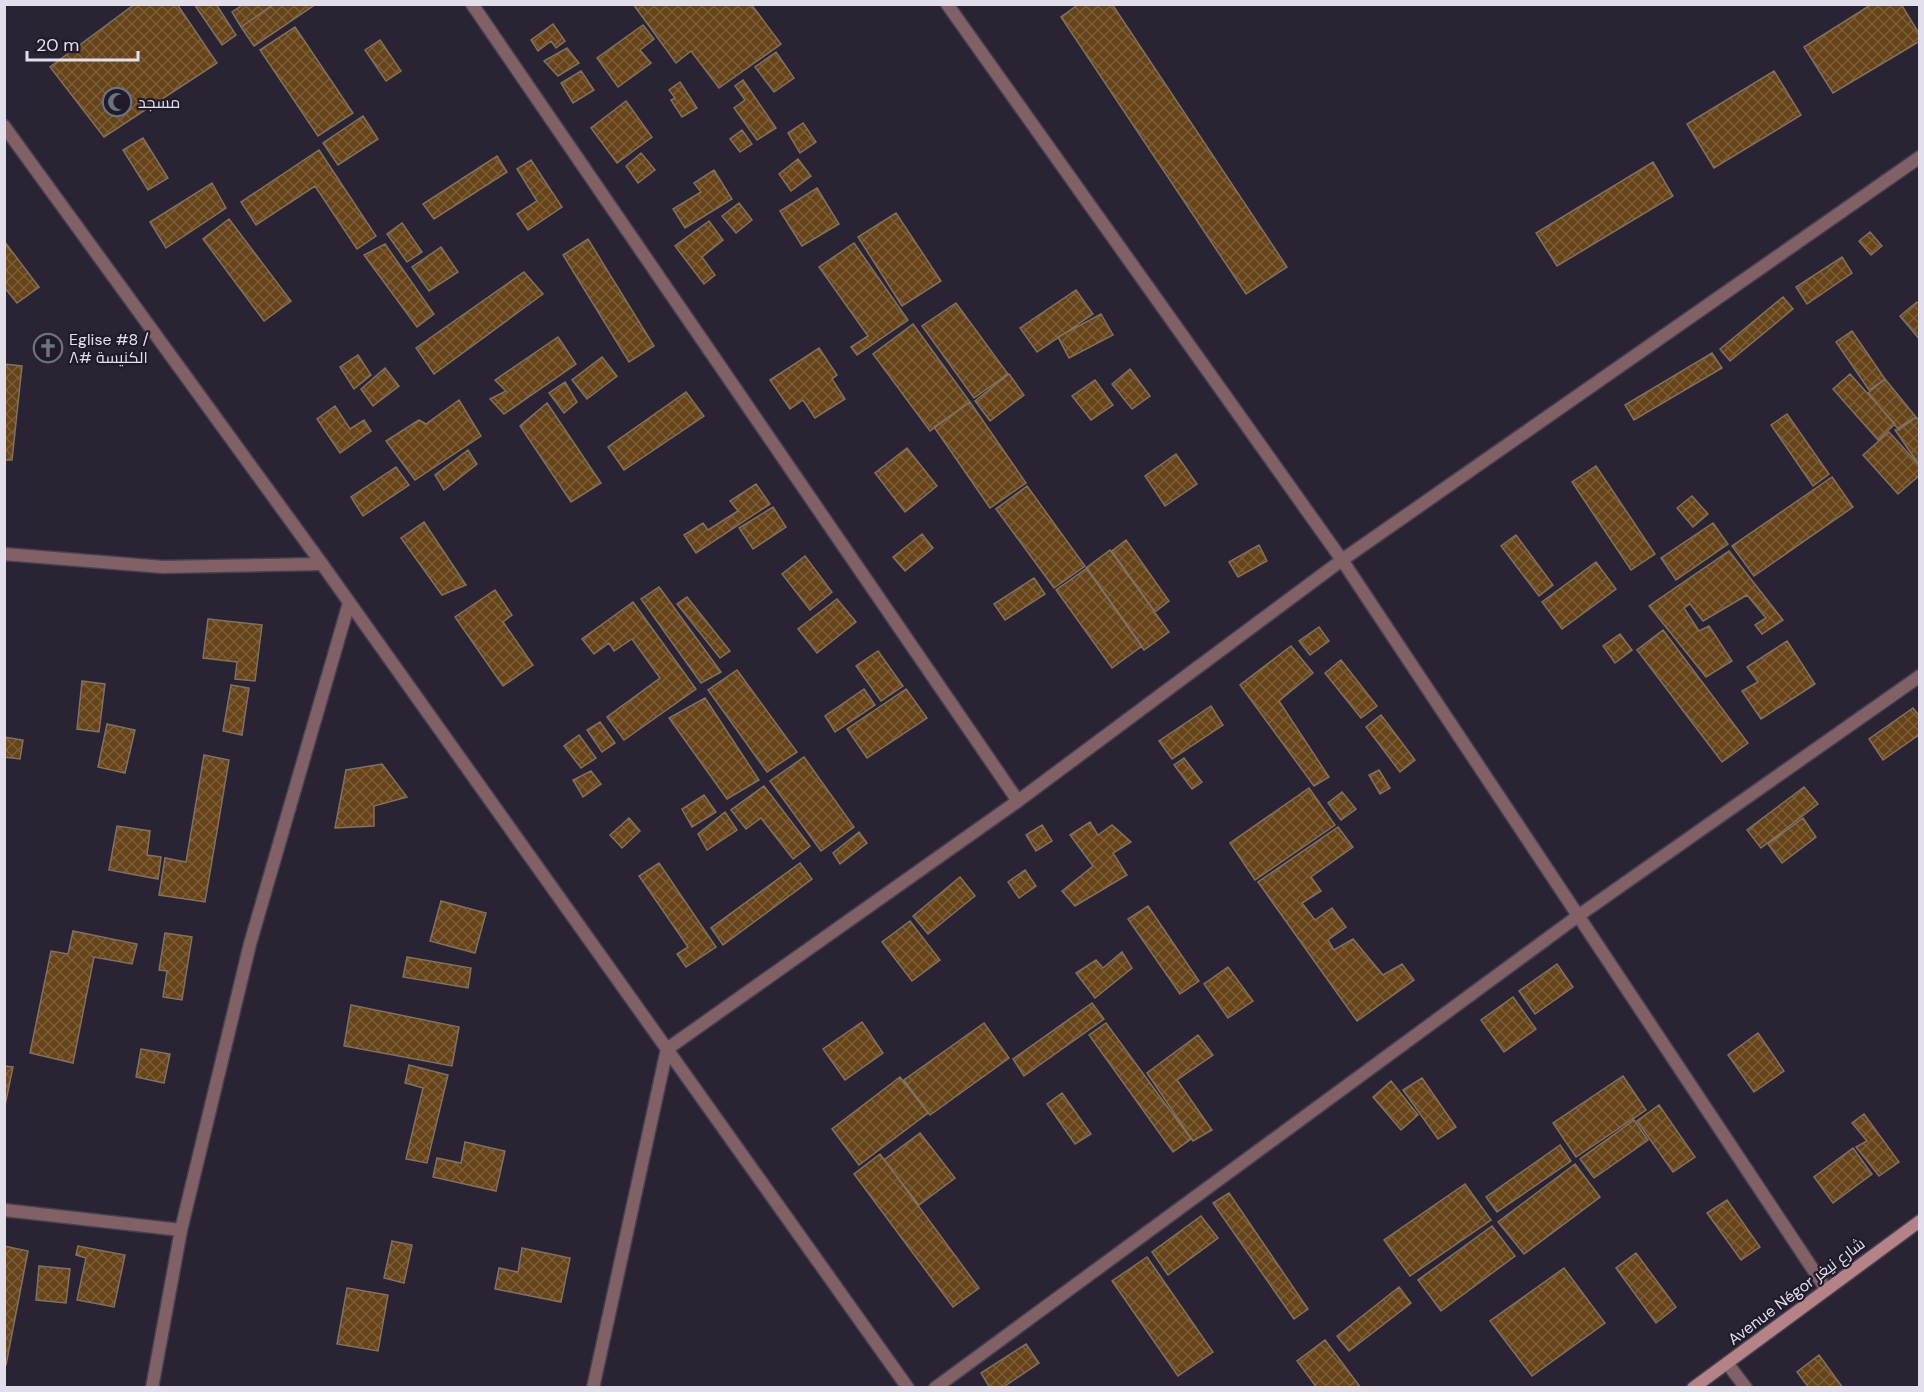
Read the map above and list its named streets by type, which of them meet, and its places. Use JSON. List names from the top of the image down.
{
  "streets": {
    "main road": ["Avenue Négor شارع نيغر"]
  },
  "places": {
    "mosque": ["مسجد"],
    "church": ["Eglise #8 / الكنيسة #٨"]
  },
  "scale_bar": "20 m"
}
